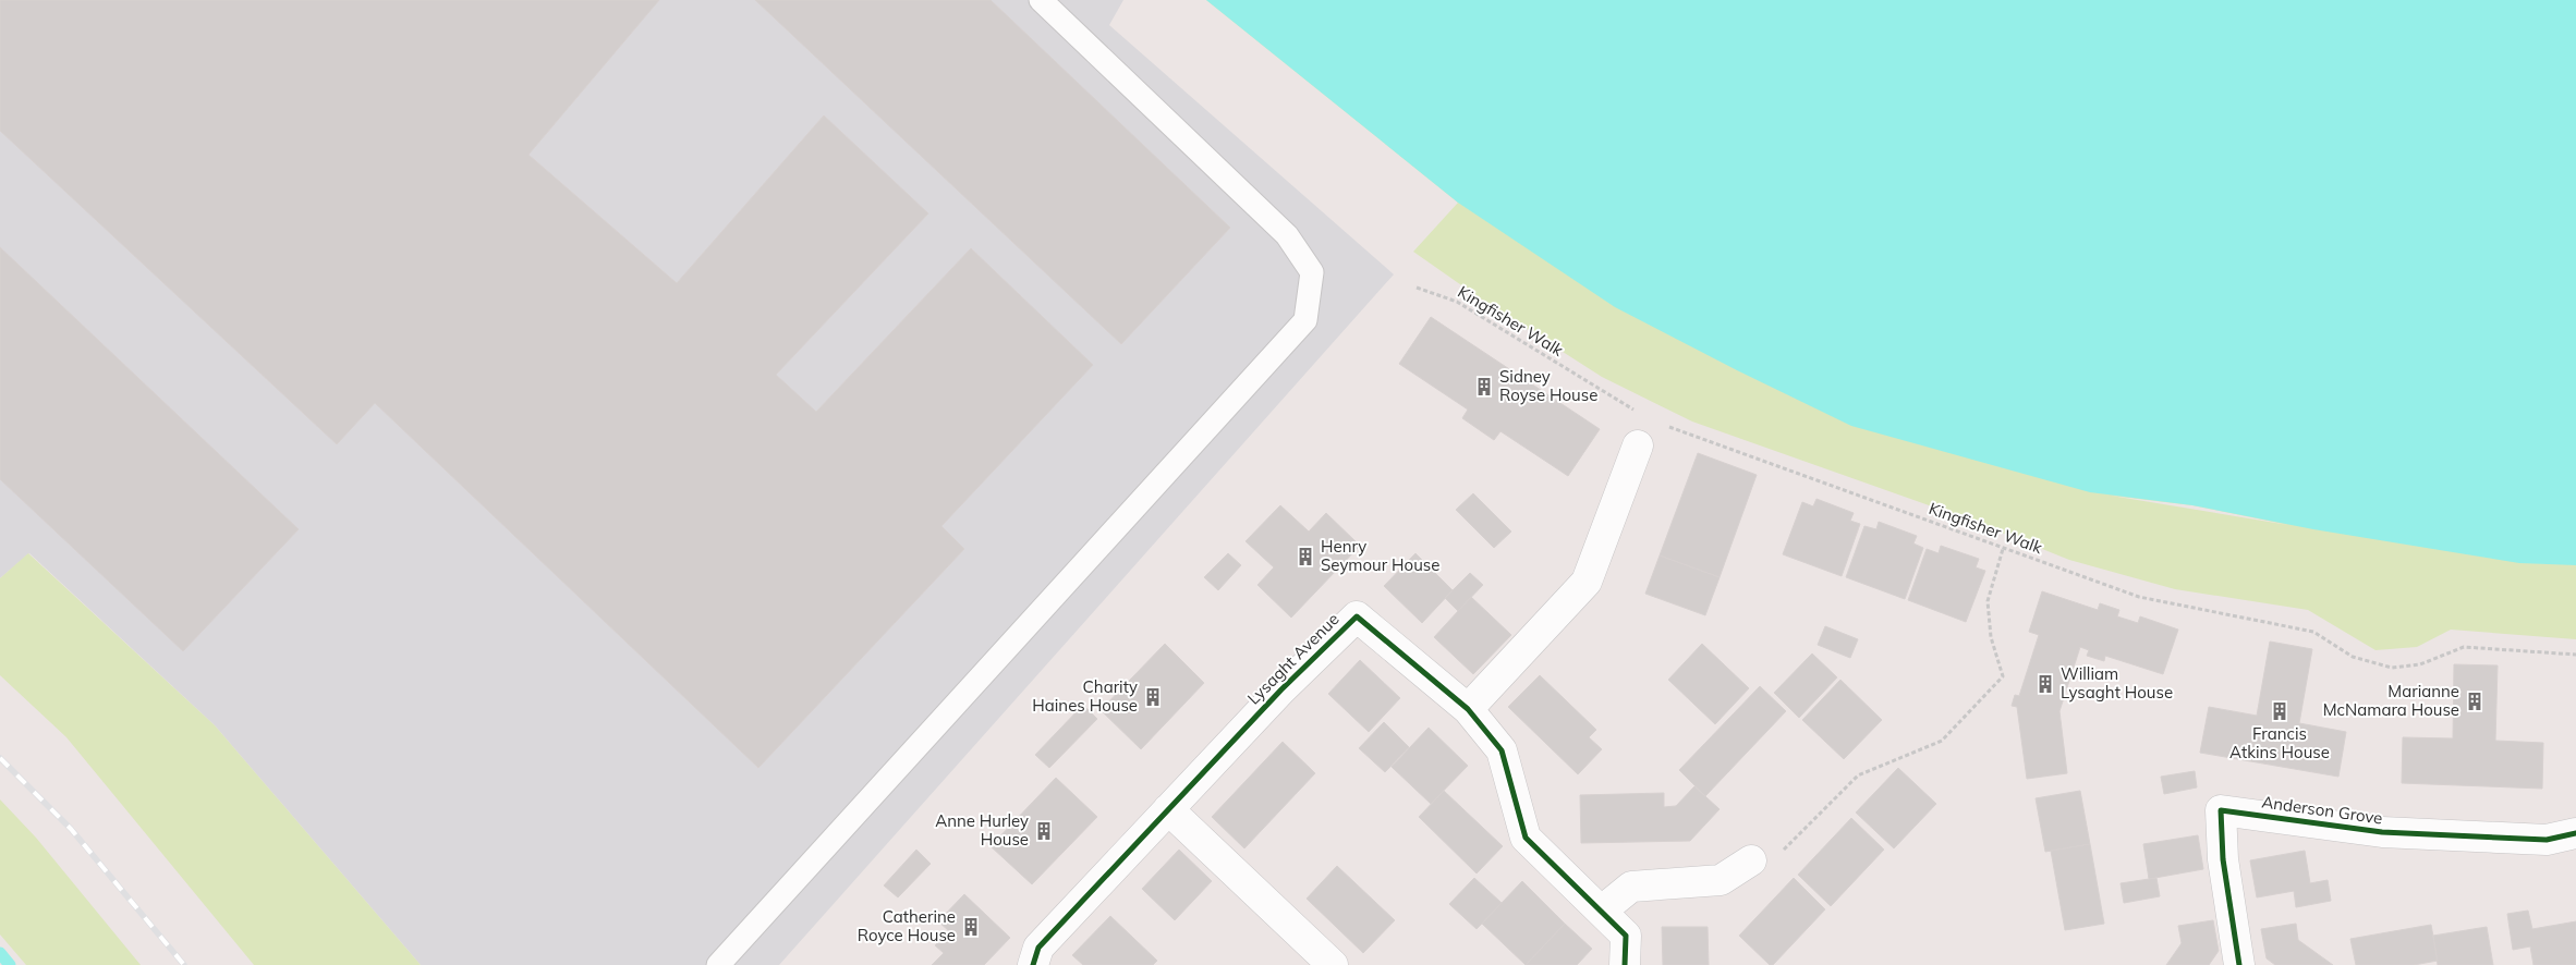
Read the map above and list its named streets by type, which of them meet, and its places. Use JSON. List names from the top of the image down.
{
  "streets": {
    "street": ["Lysaght Avenue", "Anderson Grove"],
    "path": ["Kingfisher Walk"]
  },
  "places": {
    "building": [
      "Sidney Royse House",
      "Henry Seymour House",
      "William Lysaght House",
      "Charity Haines House",
      "Marianne McNamara House",
      "Francis Atkins House",
      "Anne Hurley House",
      "Catherine Royce House"
    ]
  }
}
